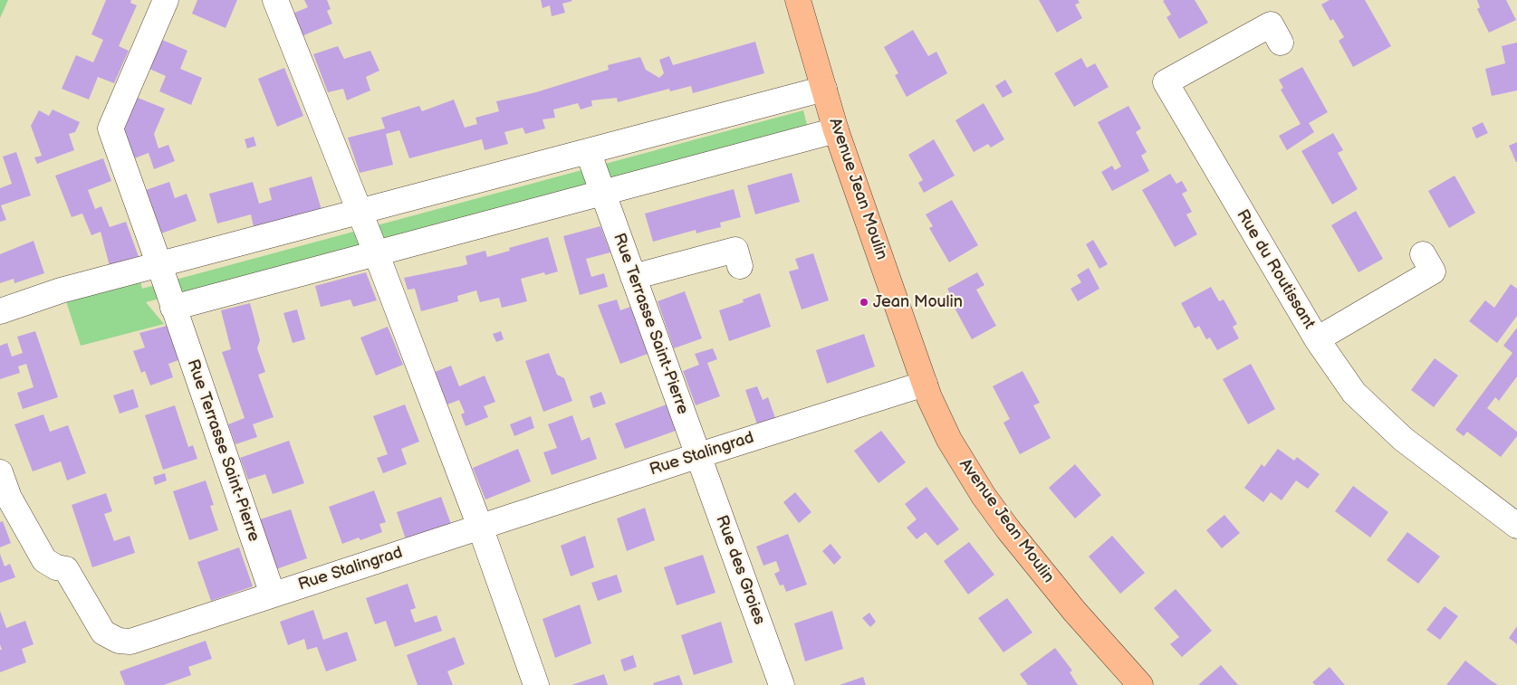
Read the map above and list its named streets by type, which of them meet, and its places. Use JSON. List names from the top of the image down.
{
  "streets": {
    "main road": ["Avenue Jean Moulin"],
    "street": [
      "Rue du Routissant",
      "Rue Terrasse Saint-Pierre",
      "Rue Stalingrad",
      "Rue des Groies"
    ]
  },
  "crossings": [
    ["Avenue Jean Moulin", "Rue Stalingrad"],
    ["Rue Terrasse Saint-Pierre", "Rue Stalingrad"],
    ["Rue Terrasse Saint-Pierre", "Rue des Groies"],
    ["Rue Stalingrad", "Rue des Groies"]
  ],
  "places": ["Jean Moulin"]
}
